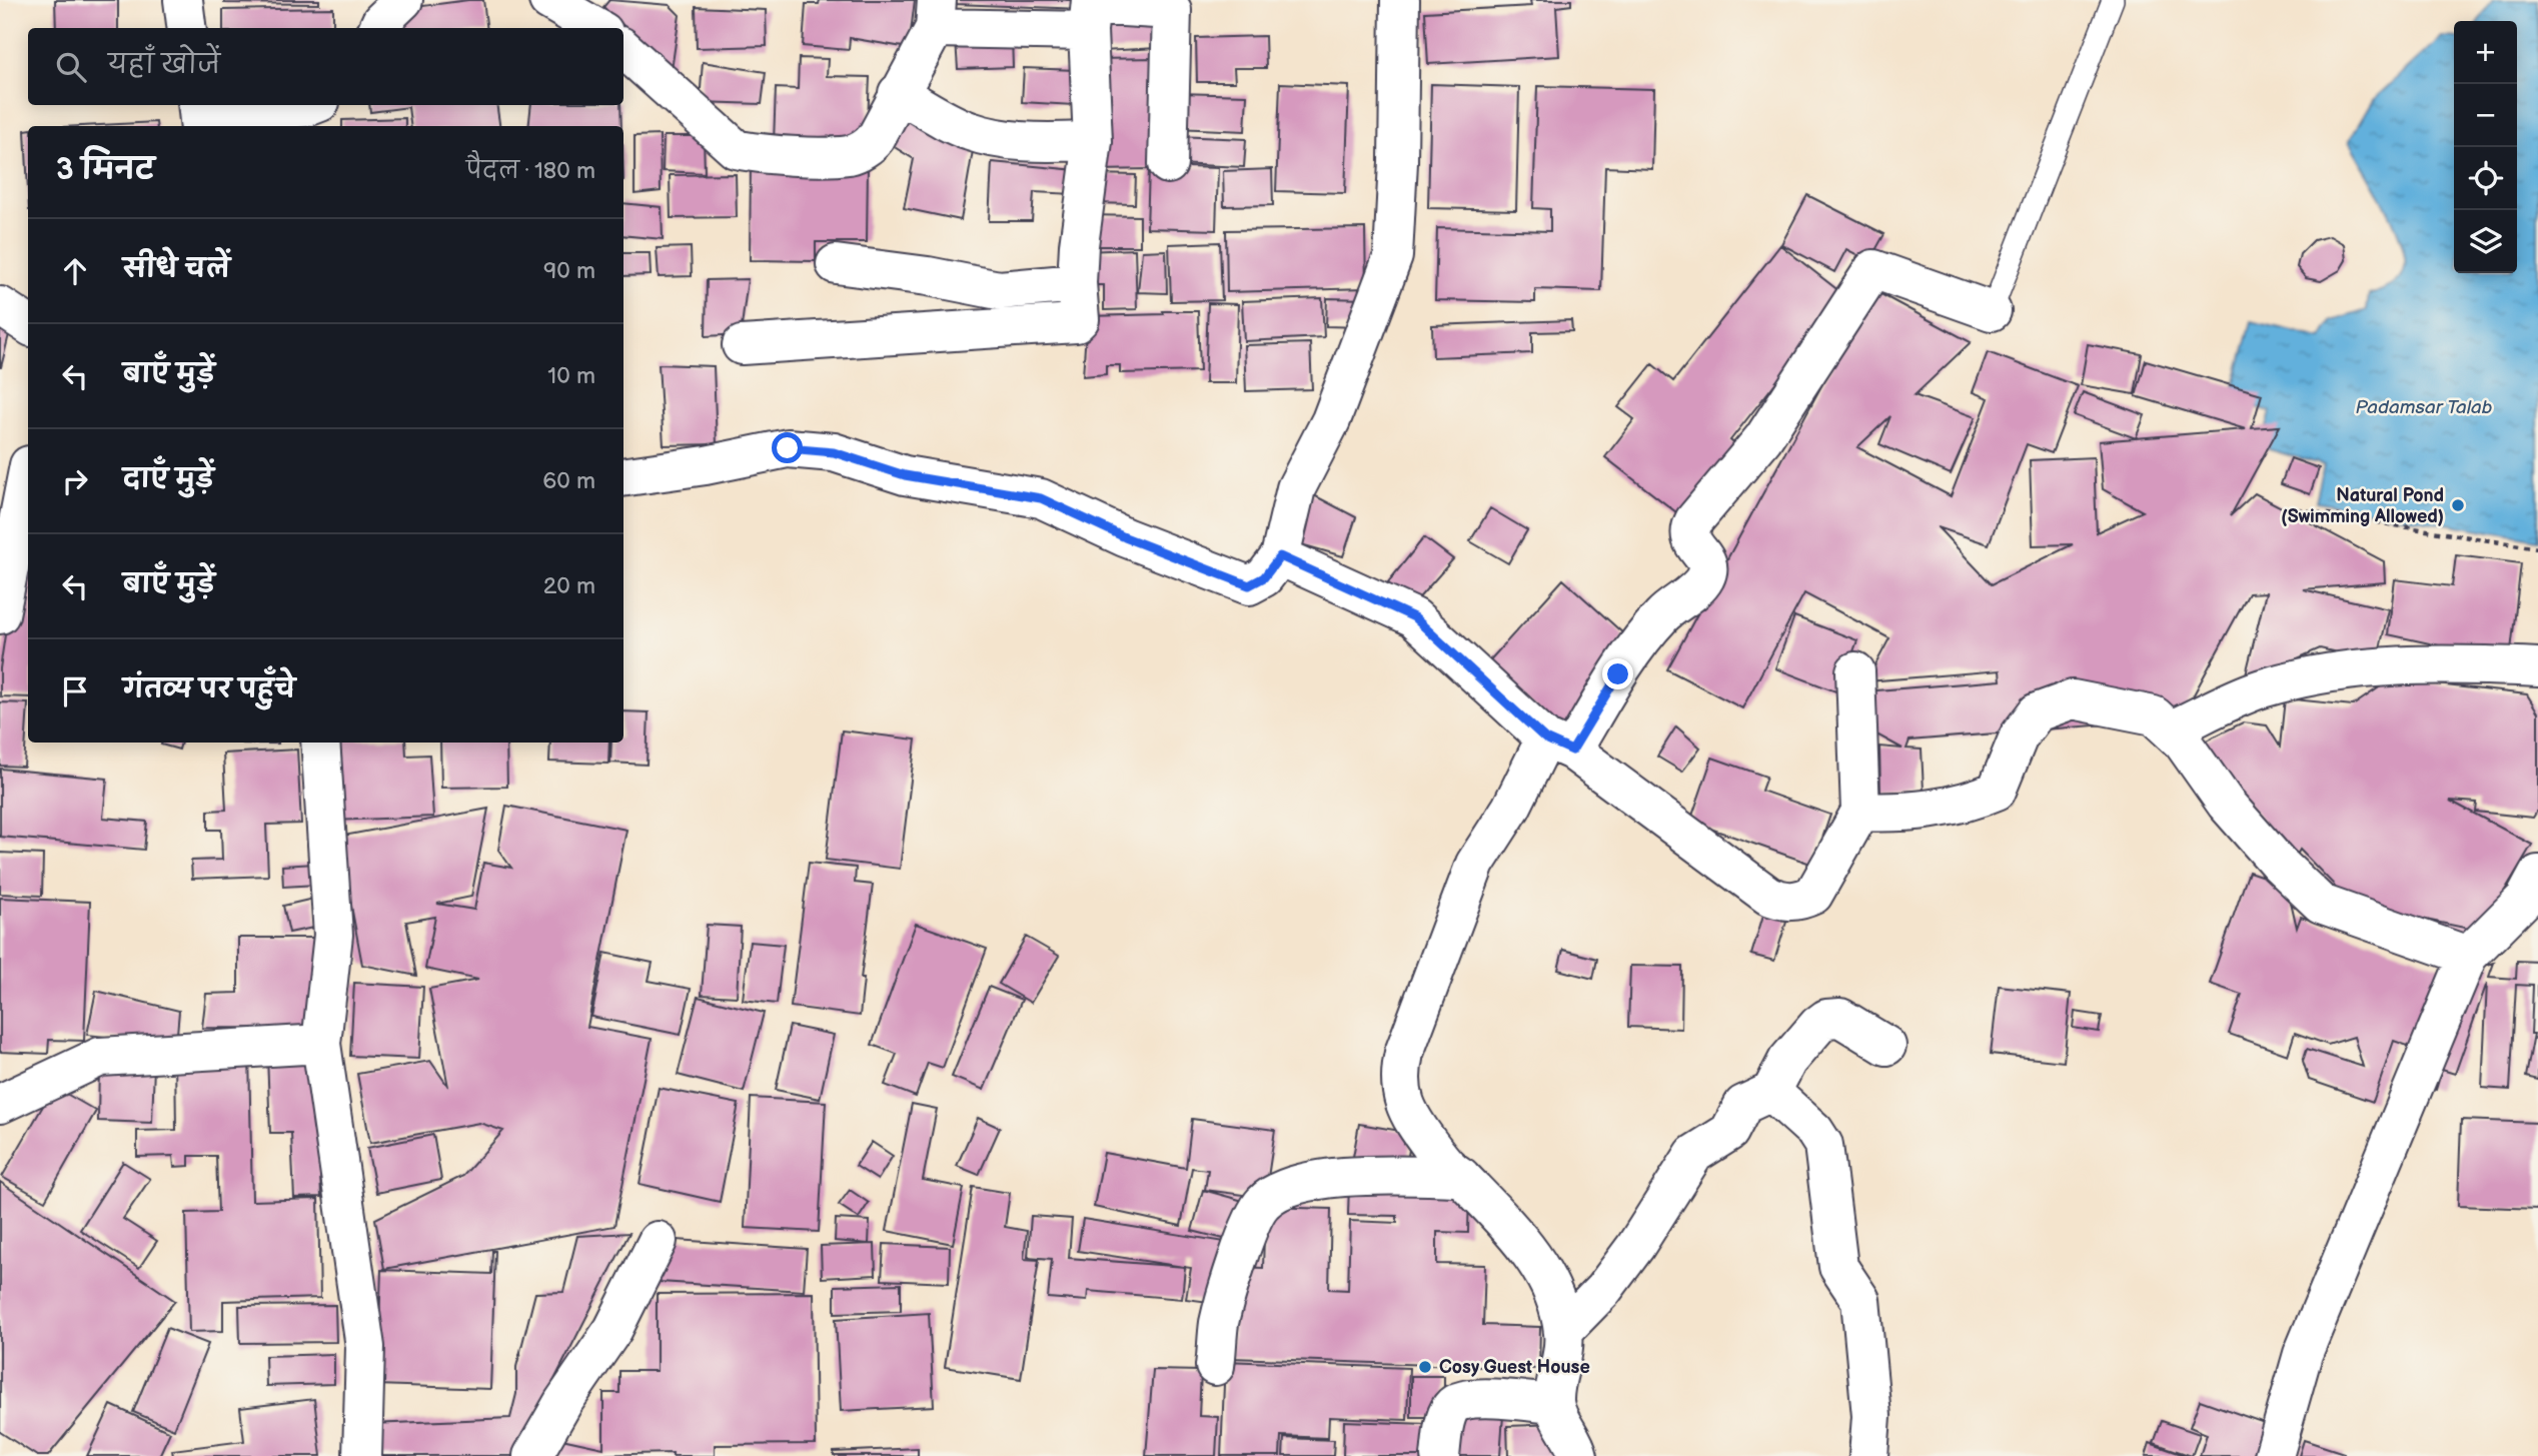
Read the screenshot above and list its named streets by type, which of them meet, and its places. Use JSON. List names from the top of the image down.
{
  "water": ["Padamsar Talab"],
  "places": ["Natural Pond (Swimming Allowed)", "Cosy Guest House"],
  "page": {
    "map_buttons": ["+", "−"],
    "search": "यहाँ खोजें",
    "heading": ["3 मिनट", "पैदल · 180 m"],
    "list": [
      ["सीधे चलें", "90 m"],
      ["बाएँ मुड़ें", "10 m"],
      ["दाएँ मुड़ें", "60 m"],
      ["बाएँ मुड़ें", "20 m"],
      "गंतव्य पर पहुँचे"
    ]
  }
}
